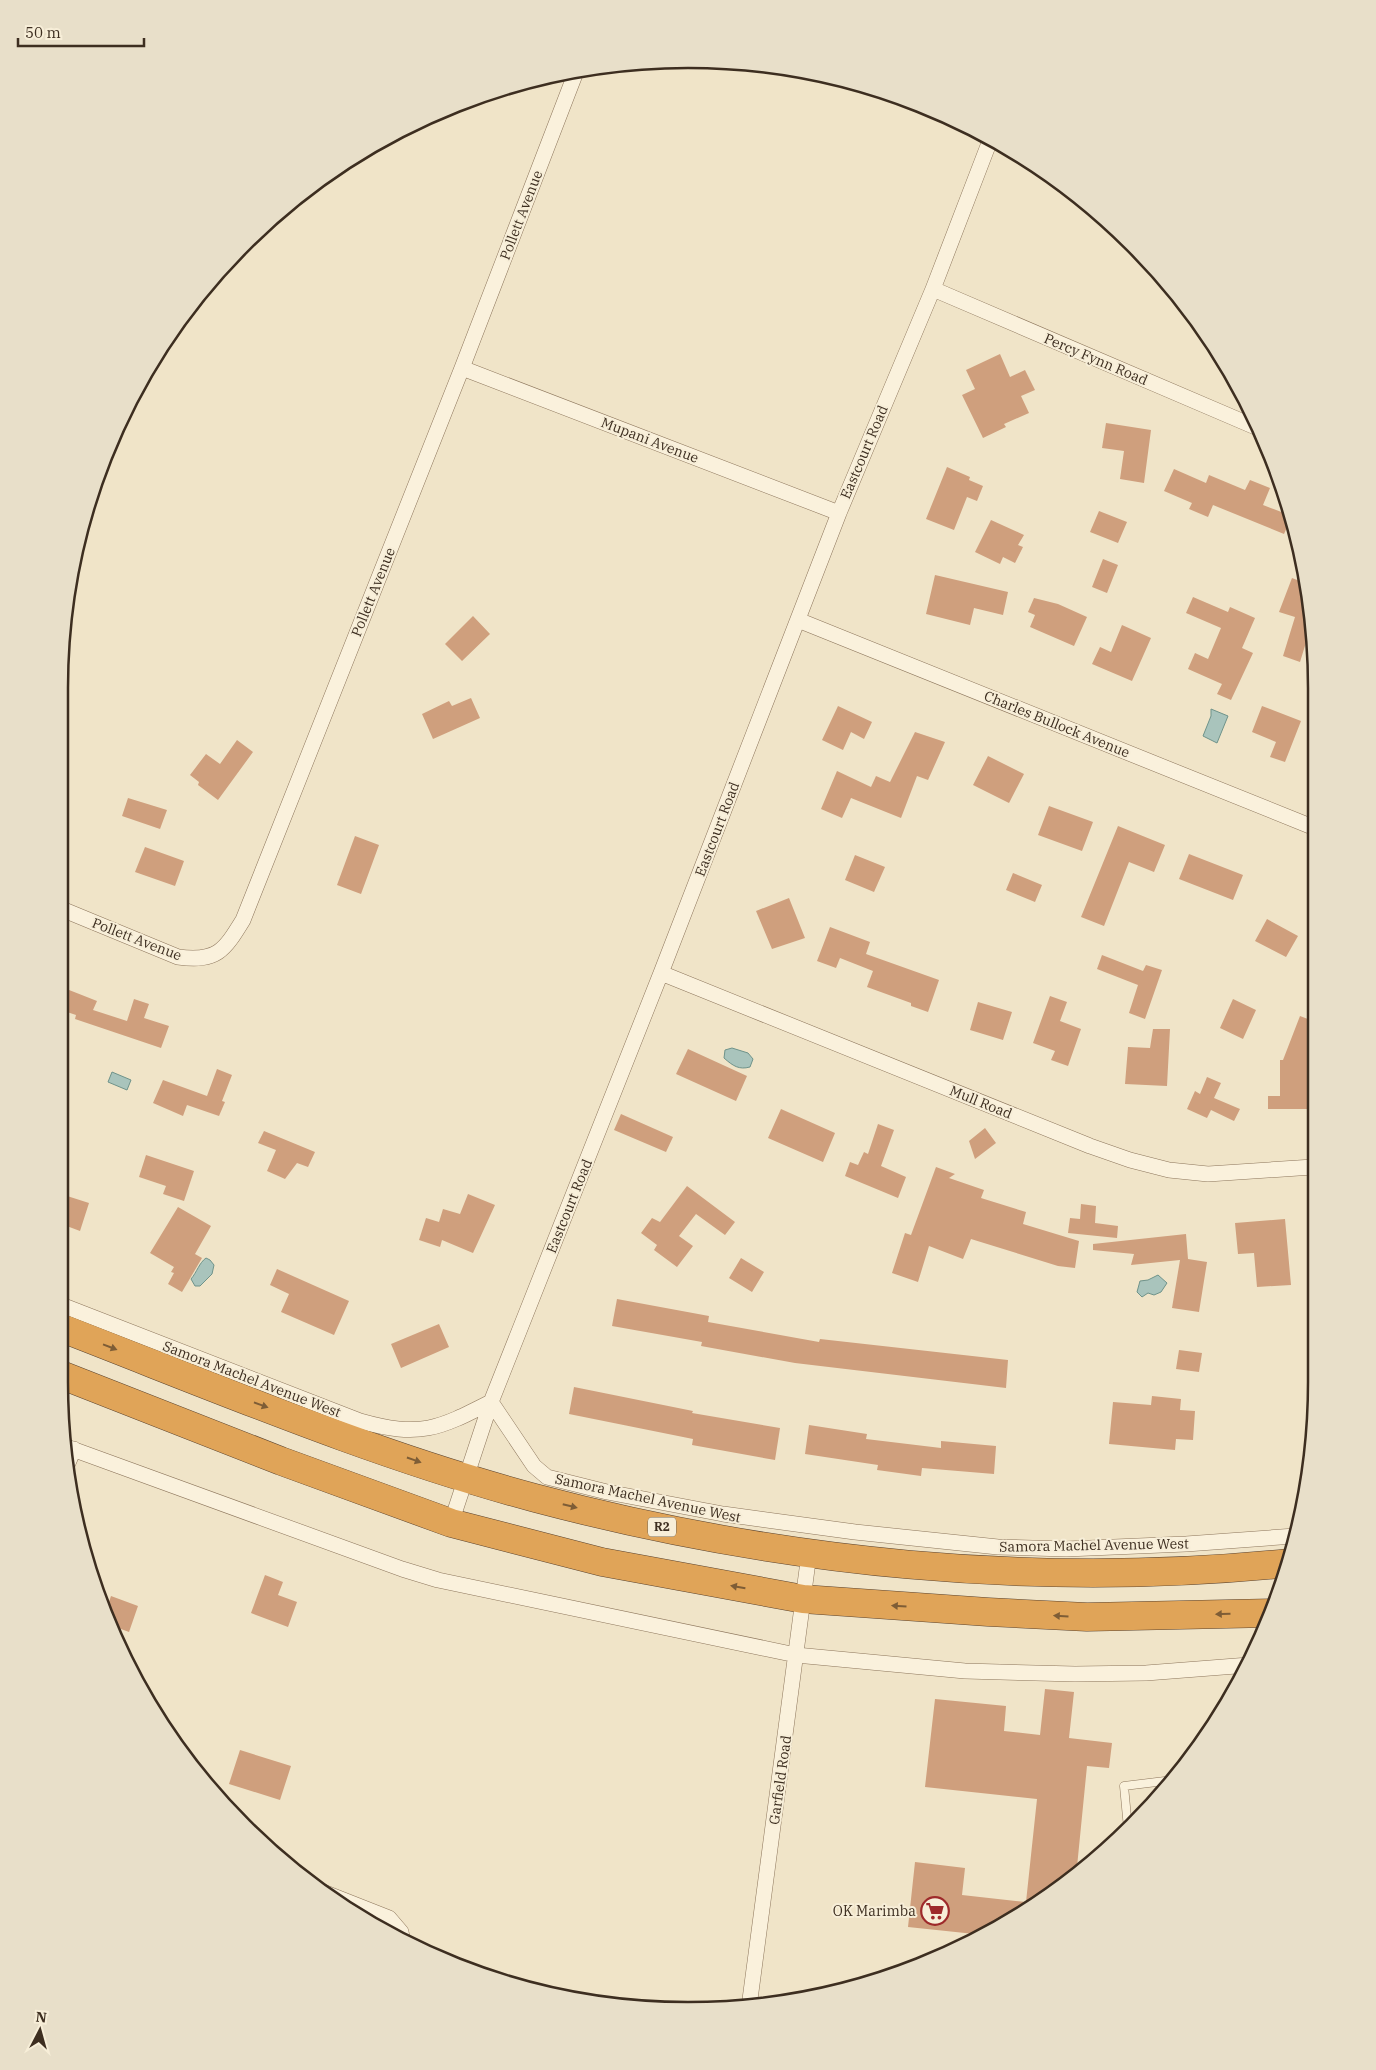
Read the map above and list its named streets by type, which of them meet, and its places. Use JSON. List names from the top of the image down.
{
  "streets": {
    "highway": ["Samora Machel Avenue West", "R2"],
    "street": [
      "Pollett Avenue",
      "Percy Fynn Road",
      "Mupani Avenue",
      "Eastcourt Road",
      "Charles Bullock Avenue",
      "Mull Road",
      "Garfield Road"
    ]
  },
  "crossings": [
    ["Pollett Avenue", "Mupani Avenue"],
    ["Percy Fynn Road", "Eastcourt Road"],
    ["Mupani Avenue", "Eastcourt Road"],
    ["Eastcourt Road", "Charles Bullock Avenue"],
    ["Eastcourt Road", "Mull Road"],
    ["Eastcourt Road", "Samora Machel Avenue West"],
    ["Samora Machel Avenue West", "Garfield Road"]
  ],
  "places": {
    "supermarket": ["OK Marimba"]
  },
  "scale_bar": "50 m",
  "north": "top"
}
